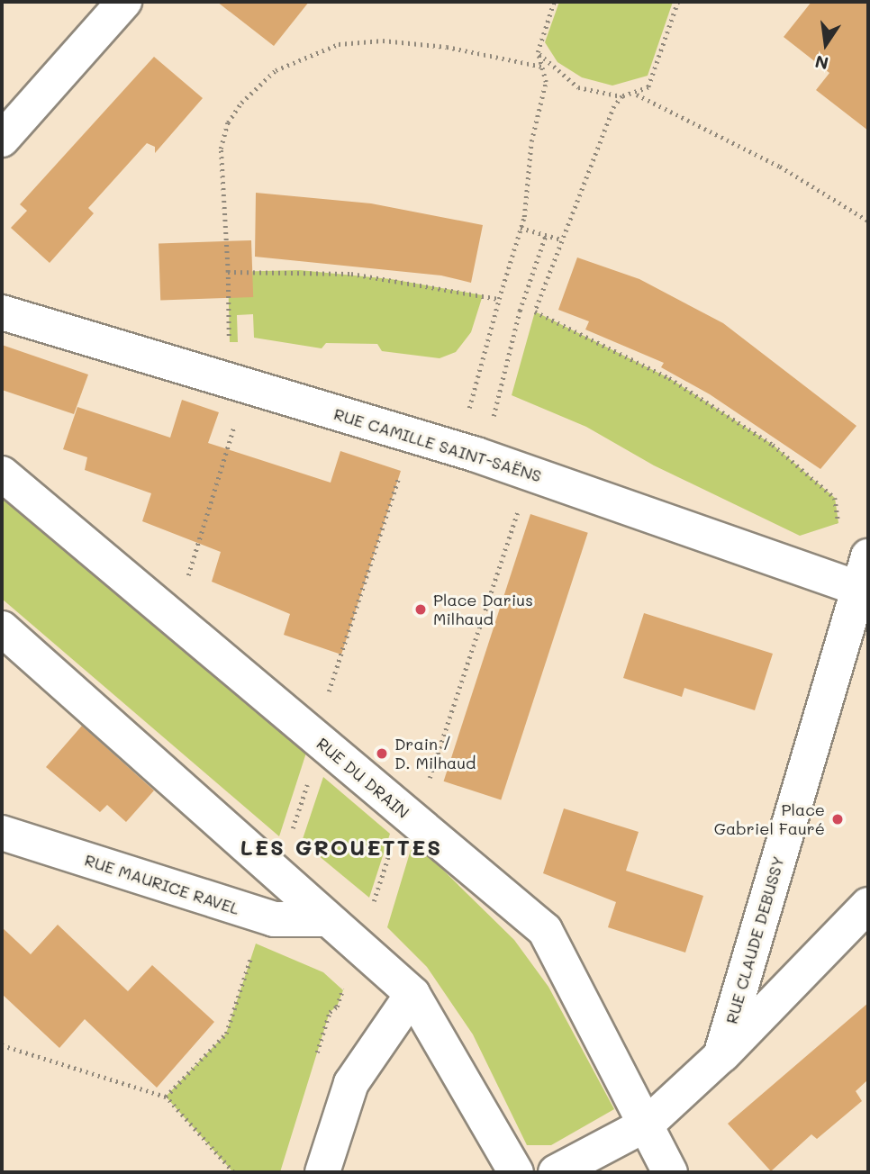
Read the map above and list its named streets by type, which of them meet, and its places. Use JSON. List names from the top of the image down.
{
  "streets": {
    "street": [
      "RUE CAMILLE SAINT-SAËNS",
      "RUE DU DRAIN",
      "RUE MAURICE RAVEL",
      "RUE CLAUDE DEBUSSY"
    ]
  },
  "crossings": [
    ["RUE CAMILLE SAINT-SAËNS", "RUE CLAUDE DEBUSSY"]
  ],
  "districts": ["LES GROUETTES"],
  "places": ["Place Darius Milhaud", "Drain / D. Milhaud", "Place Gabriel Fauré"],
  "north": "bottom"
}
